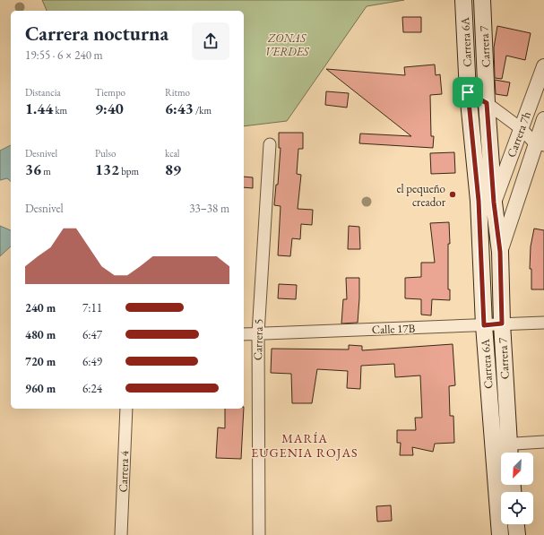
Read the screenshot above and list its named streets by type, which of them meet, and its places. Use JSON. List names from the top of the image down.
{
  "streets": {
    "main road": ["Carrera 6A", "Carrera 7"],
    "street": [
      "Carrera 7h",
      "Calle 17B",
      "Carrera 5",
      "Carrera 4"
    ]
  },
  "crossings": [
    ["Carrera 6A", "Carrera 7"],
    ["Carrera 6A", "Calle 17B"],
    ["Carrera 7", "Carrera 7h"],
    ["Carrera 7", "Calle 17B"],
    ["Calle 17B", "Carrera 5"]
  ],
  "districts": ["MARÍA EUGENIA ROJAS"],
  "parks": ["ZONAS VERDES"],
  "places": ["el pequeño creador"],
  "north": "bottom left",
  "page": {
    "heading": ["Carrera nocturna", "19:55 · 6 × 240 m"],
    "stats": [
      ["Distancia", "1.44 km"],
      ["Tiempo", "9:40"],
      ["Ritmo", "6:43 /km"],
      ["Desnivel", "36 m"],
      ["Pulso", "132 bpm"],
      ["kcal", "89"]
    ],
    "chart": ["Desnivel", "33–38 m"],
    "list": [
      {
        "name": "240 m",
        "note": "7:11"
      },
      {
        "name": "480 m",
        "note": "6:47"
      },
      {
        "name": "720 m",
        "note": "6:49"
      },
      {
        "name": "960 m",
        "note": "6:24"
      }
    ]
  }
}
